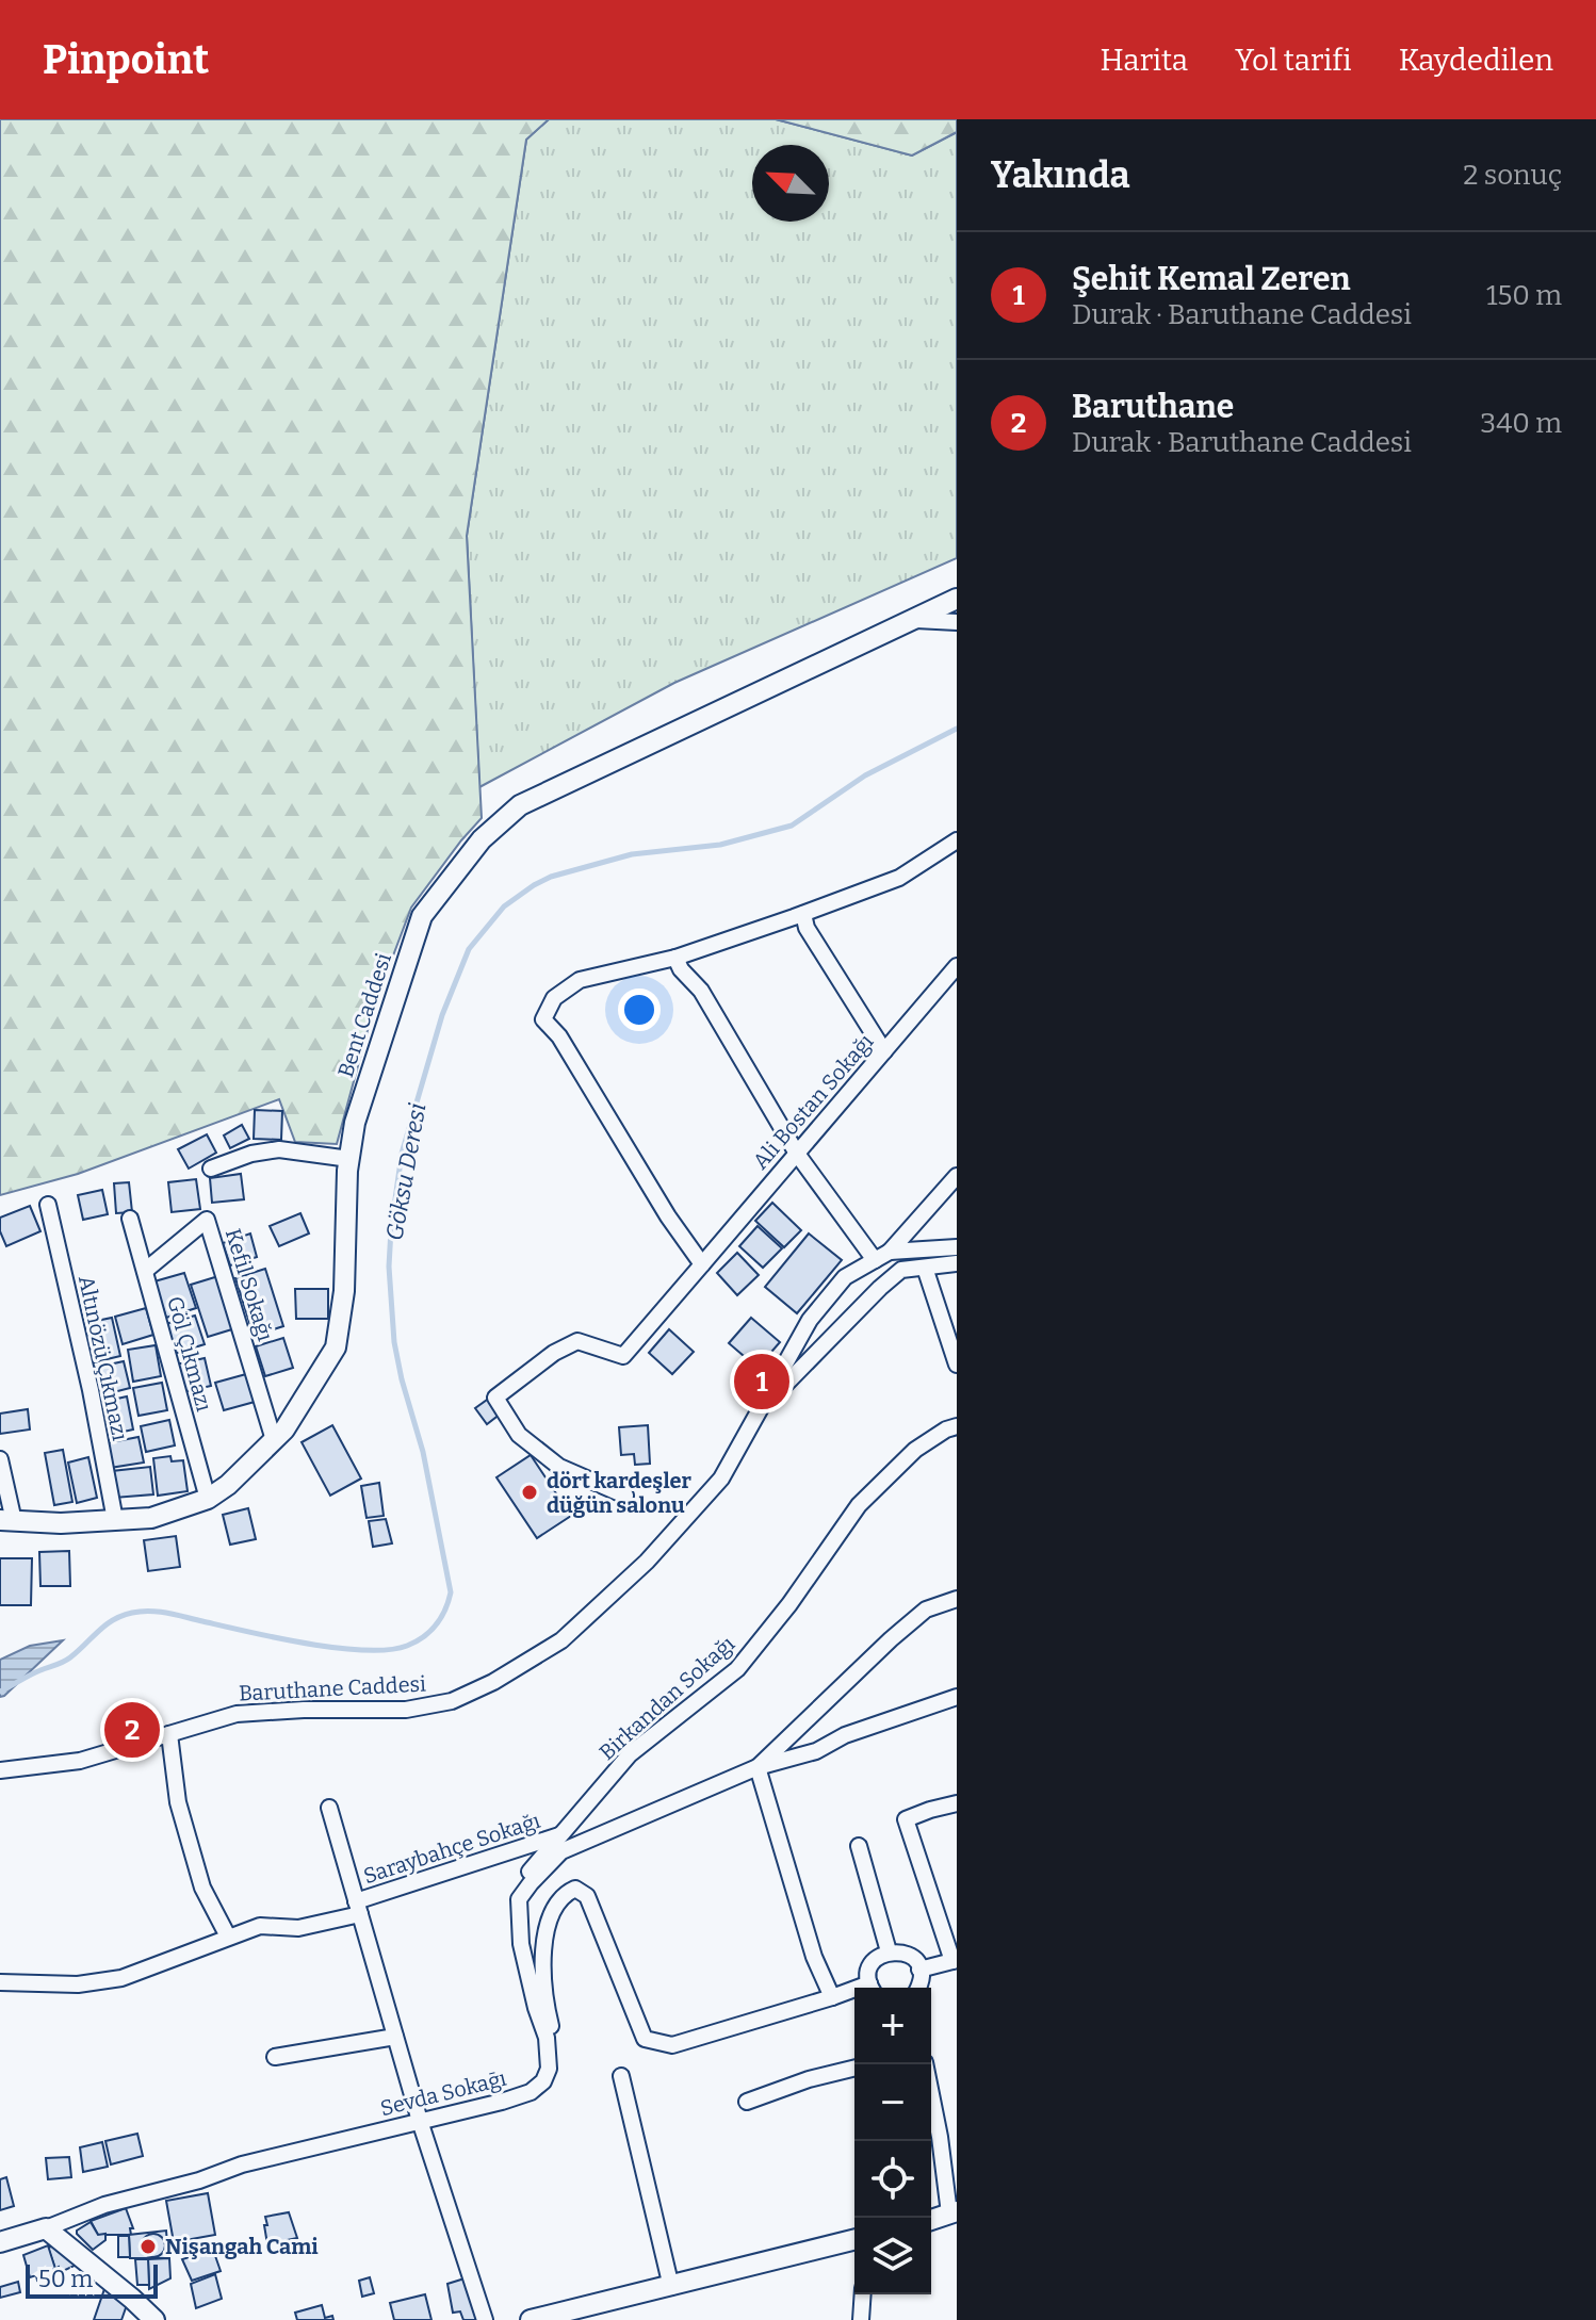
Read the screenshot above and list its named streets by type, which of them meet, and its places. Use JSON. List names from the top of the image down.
{
  "streets": {
    "street": [
      "Bent Caddesi",
      "Ali Bostan Sokağı",
      "Kefil Sokağı",
      "Göl Çıkmazı",
      "Altınözü Çıkmazı",
      "Baruthane Caddesi",
      "Birkandan Sokağı",
      "Saraybahçe Sokağı",
      "Sevda Sokaḡı"
    ]
  },
  "crossings": [
    ["Bent Caddesi", "Kefil Sokağı"],
    ["Bent Caddesi", "Göl Çıkmazı"],
    ["Bent Caddesi", "Altınözü Çıkmazı"],
    ["Kefil Sokağı", "Göl Çıkmazı"],
    ["Birkandan Sokağı", "Saraybahçe Sokağı"]
  ],
  "water": ["Göksu Deresi"],
  "places": ["dört kardeşler düğün salonu", "Nişangah Cami"],
  "scale_bar": "50 m",
  "north": "top left",
  "page": {
    "header": "Pinpoint",
    "nav": ["Harita", "Yol tarifi", "Kaydedilen"],
    "heading": ["Yakında", "2 sonuç"],
    "list": [
      {
        "mark": "1",
        "name": "Şehit Kemal Zeren",
        "note": "Durak · Baruthane Caddesi",
        "value": "150 m"
      },
      {
        "mark": "2",
        "name": "Baruthane",
        "note": "Durak · Baruthane Caddesi",
        "value": "340 m"
      }
    ],
    "pins": ["1", "2"],
    "map_buttons": ["+", "−"],
    "scale": "50 m"
  }
}
